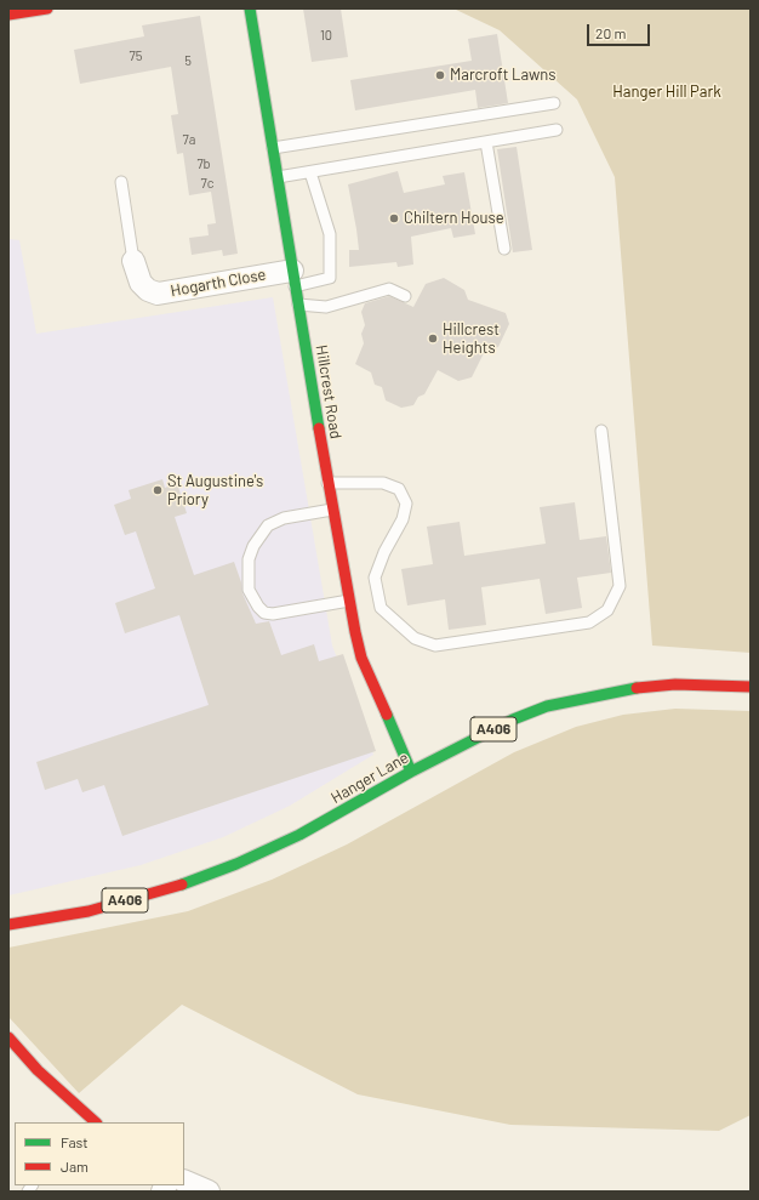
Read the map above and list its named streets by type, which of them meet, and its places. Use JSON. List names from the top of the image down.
{
  "streets": {
    "main road": ["Hillcrest Road", "A406", "Hanger Lane"],
    "street": ["Hogarth Close"]
  },
  "crossings": [
    ["Hogarth Close", "Hillcrest Road"],
    ["Hillcrest Road", "Hanger Lane"]
  ],
  "parks": ["Hanger Hill Park"],
  "places": [
    "Marcroft Lawns",
    "Chiltern House",
    "Hillcrest Heights",
    "St Augustine's Priory"
  ],
  "house_numbers": [
    "10",
    "75",
    "5",
    "7a",
    "7b",
    "7c"
  ],
  "legend": ["Fast", "Jam"],
  "scale_bar": "20 m"
}
